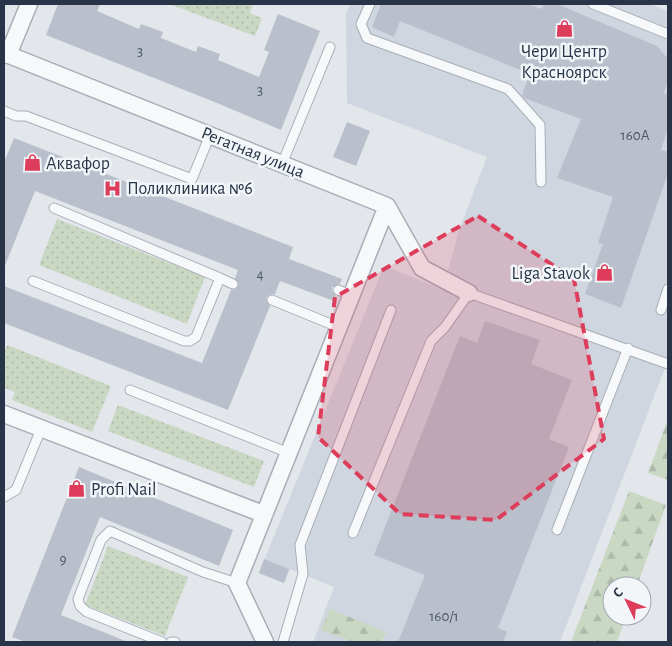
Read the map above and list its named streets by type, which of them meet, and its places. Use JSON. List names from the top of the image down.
{
  "streets": {
    "street": ["Регатная улица"]
  },
  "places": {
    "shop": [
      "Чери Центр Красноярск",
      "Аквафор",
      "Liga Stavok",
      "Profi Nail"
    ],
    "hospital": ["Поликлиника №6"]
  },
  "house_numbers": [
    "3",
    "3",
    "160А",
    "4",
    "9",
    "160/1"
  ],
  "north": "top left"
}
